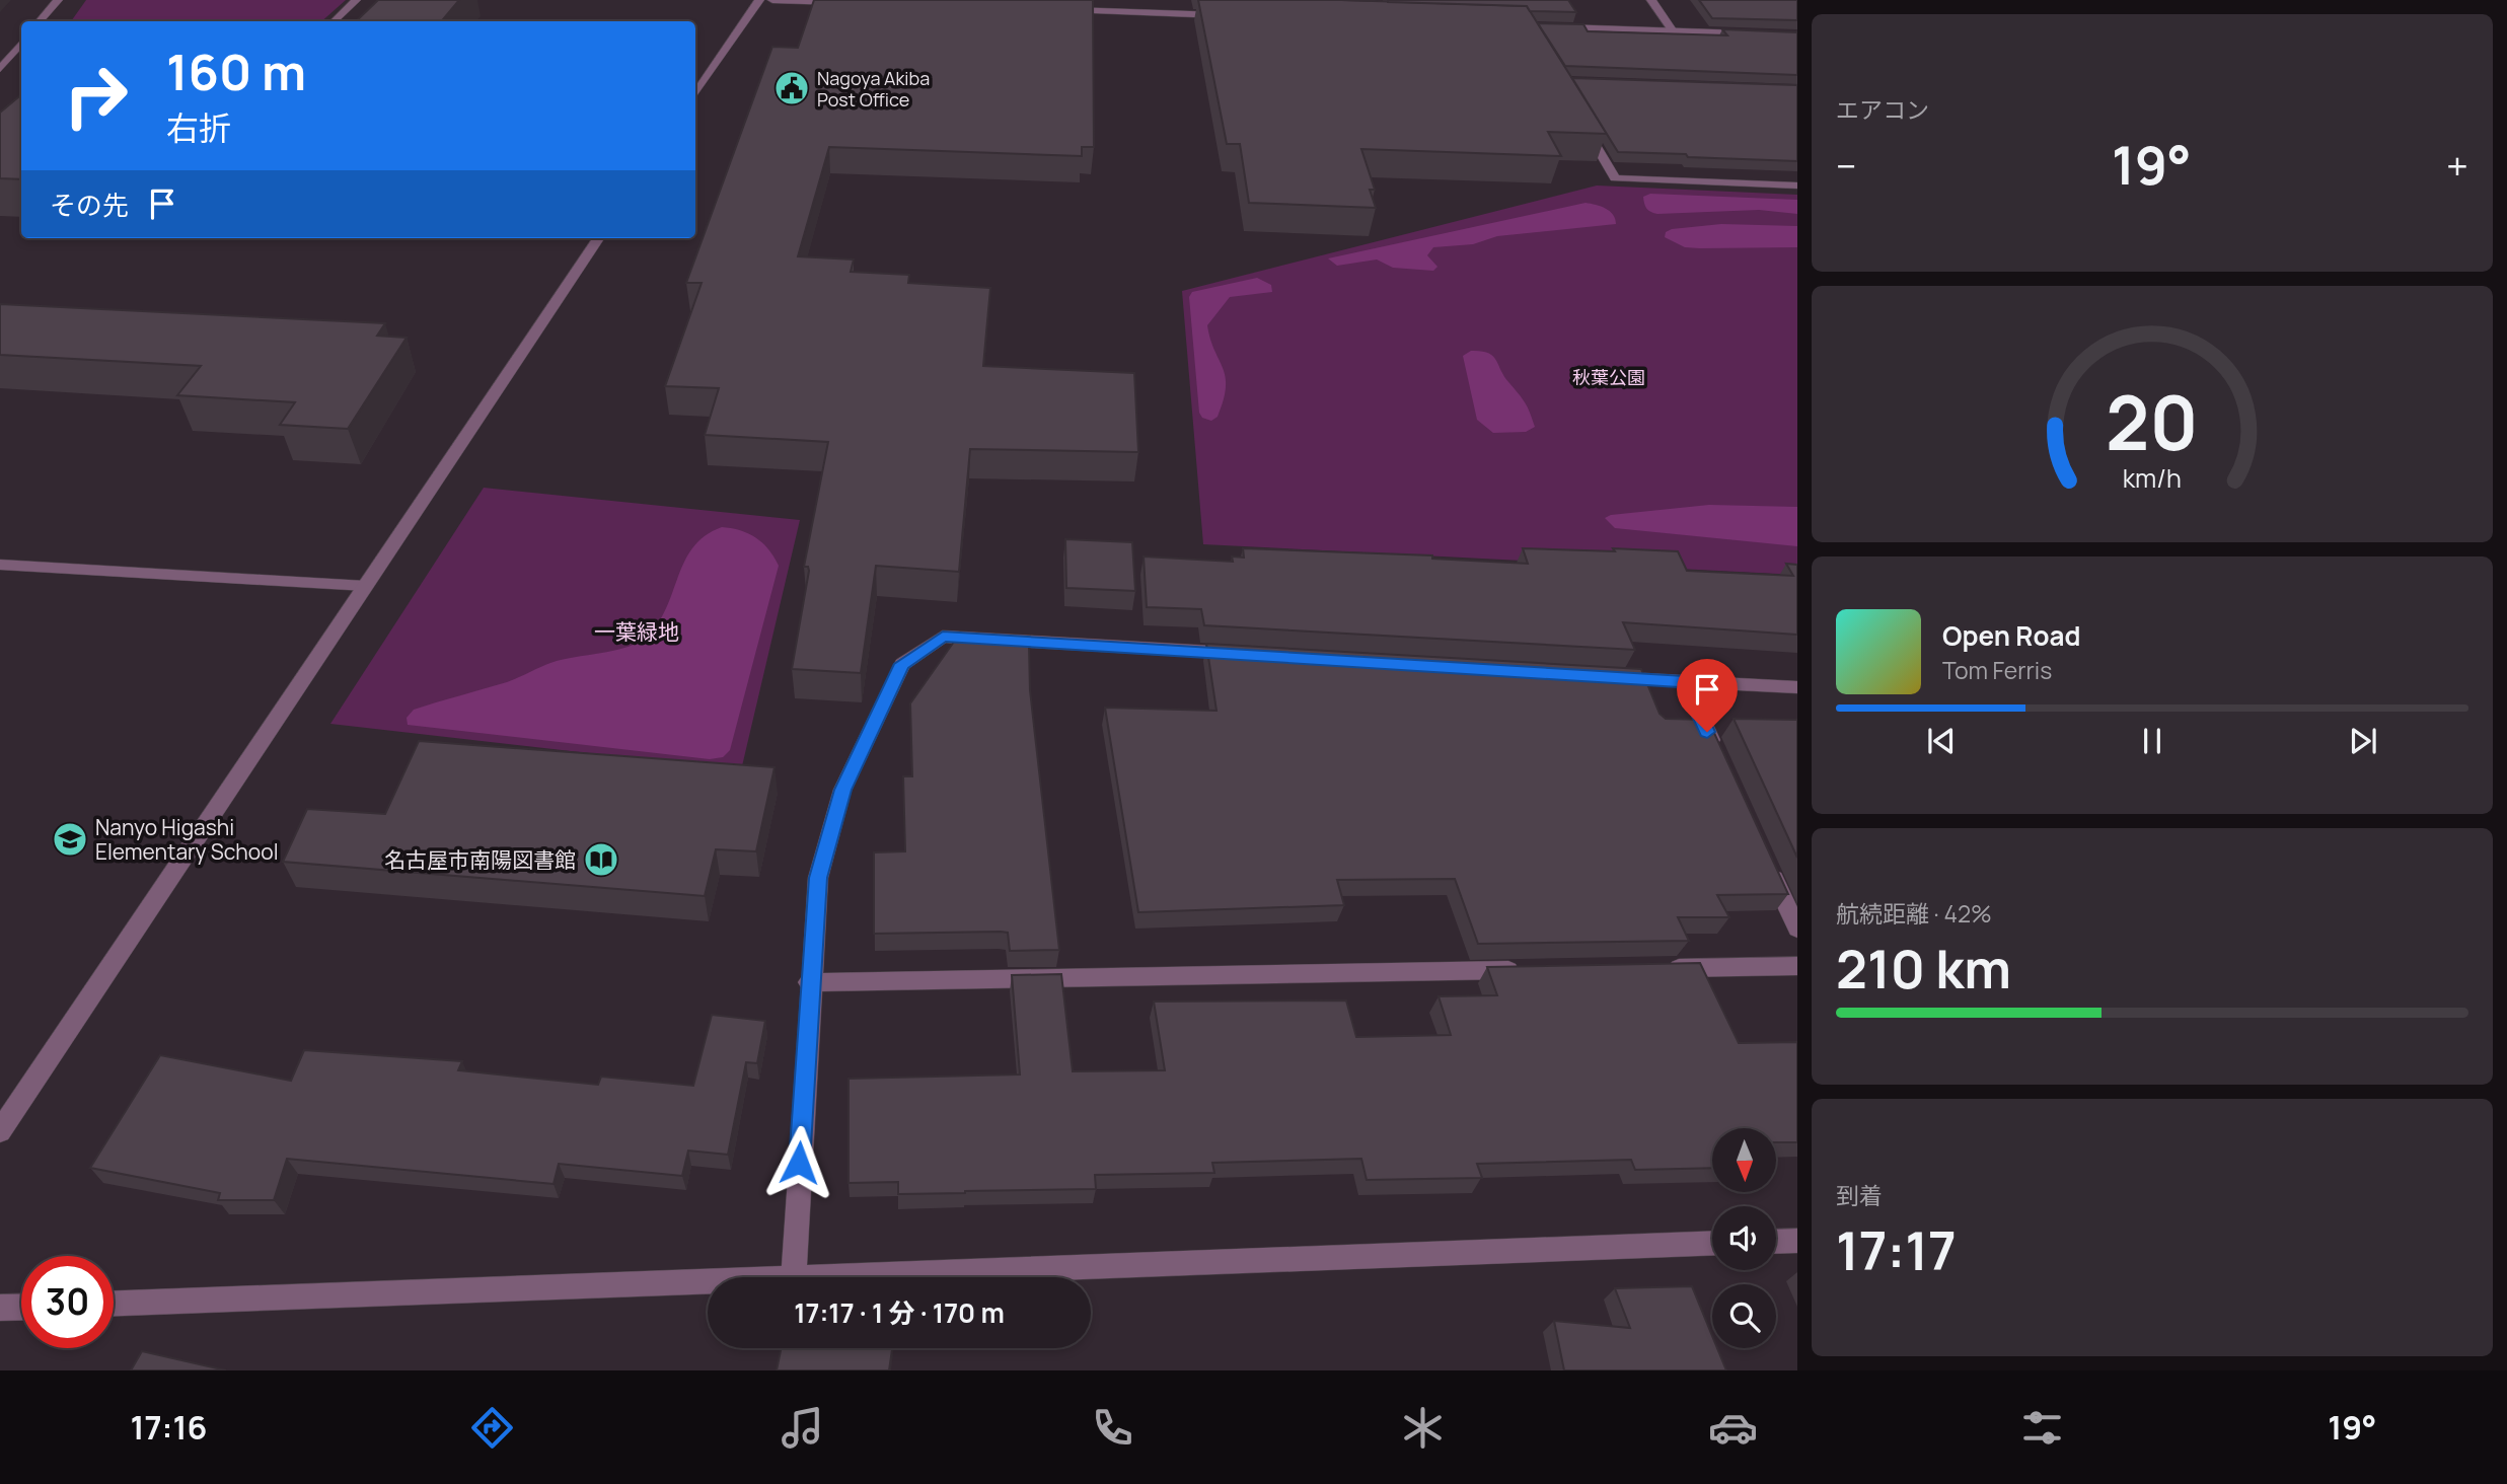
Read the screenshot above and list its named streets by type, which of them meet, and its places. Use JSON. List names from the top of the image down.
{
  "parks": ["秋葉公園", "一葉緑地"],
  "places": {
    "public building": ["Nagoya Akiba Post Office"],
    "school or university": ["Nanyo Higashi Elementary School"],
    "library": ["名古屋市南陽図書館"]
  },
  "north": "bottom",
  "page": {
    "tile": [
      "エアコン",
      ["航続距離 · 42%", "210 km"],
      ["到着", "17:17"]
    ],
    "turn": ["160 m", "右折"],
    "heat": ["−", "19°", "+"],
    "then": "その先",
    "song": ["Open Road", "Tom Ferris"],
    "limit": "30",
    "trip": "17:17 · 1 分 · 170 m",
    "tabs": ["17:16", "19°"],
    "gauge": ["20", "km/h"]
  }
}
